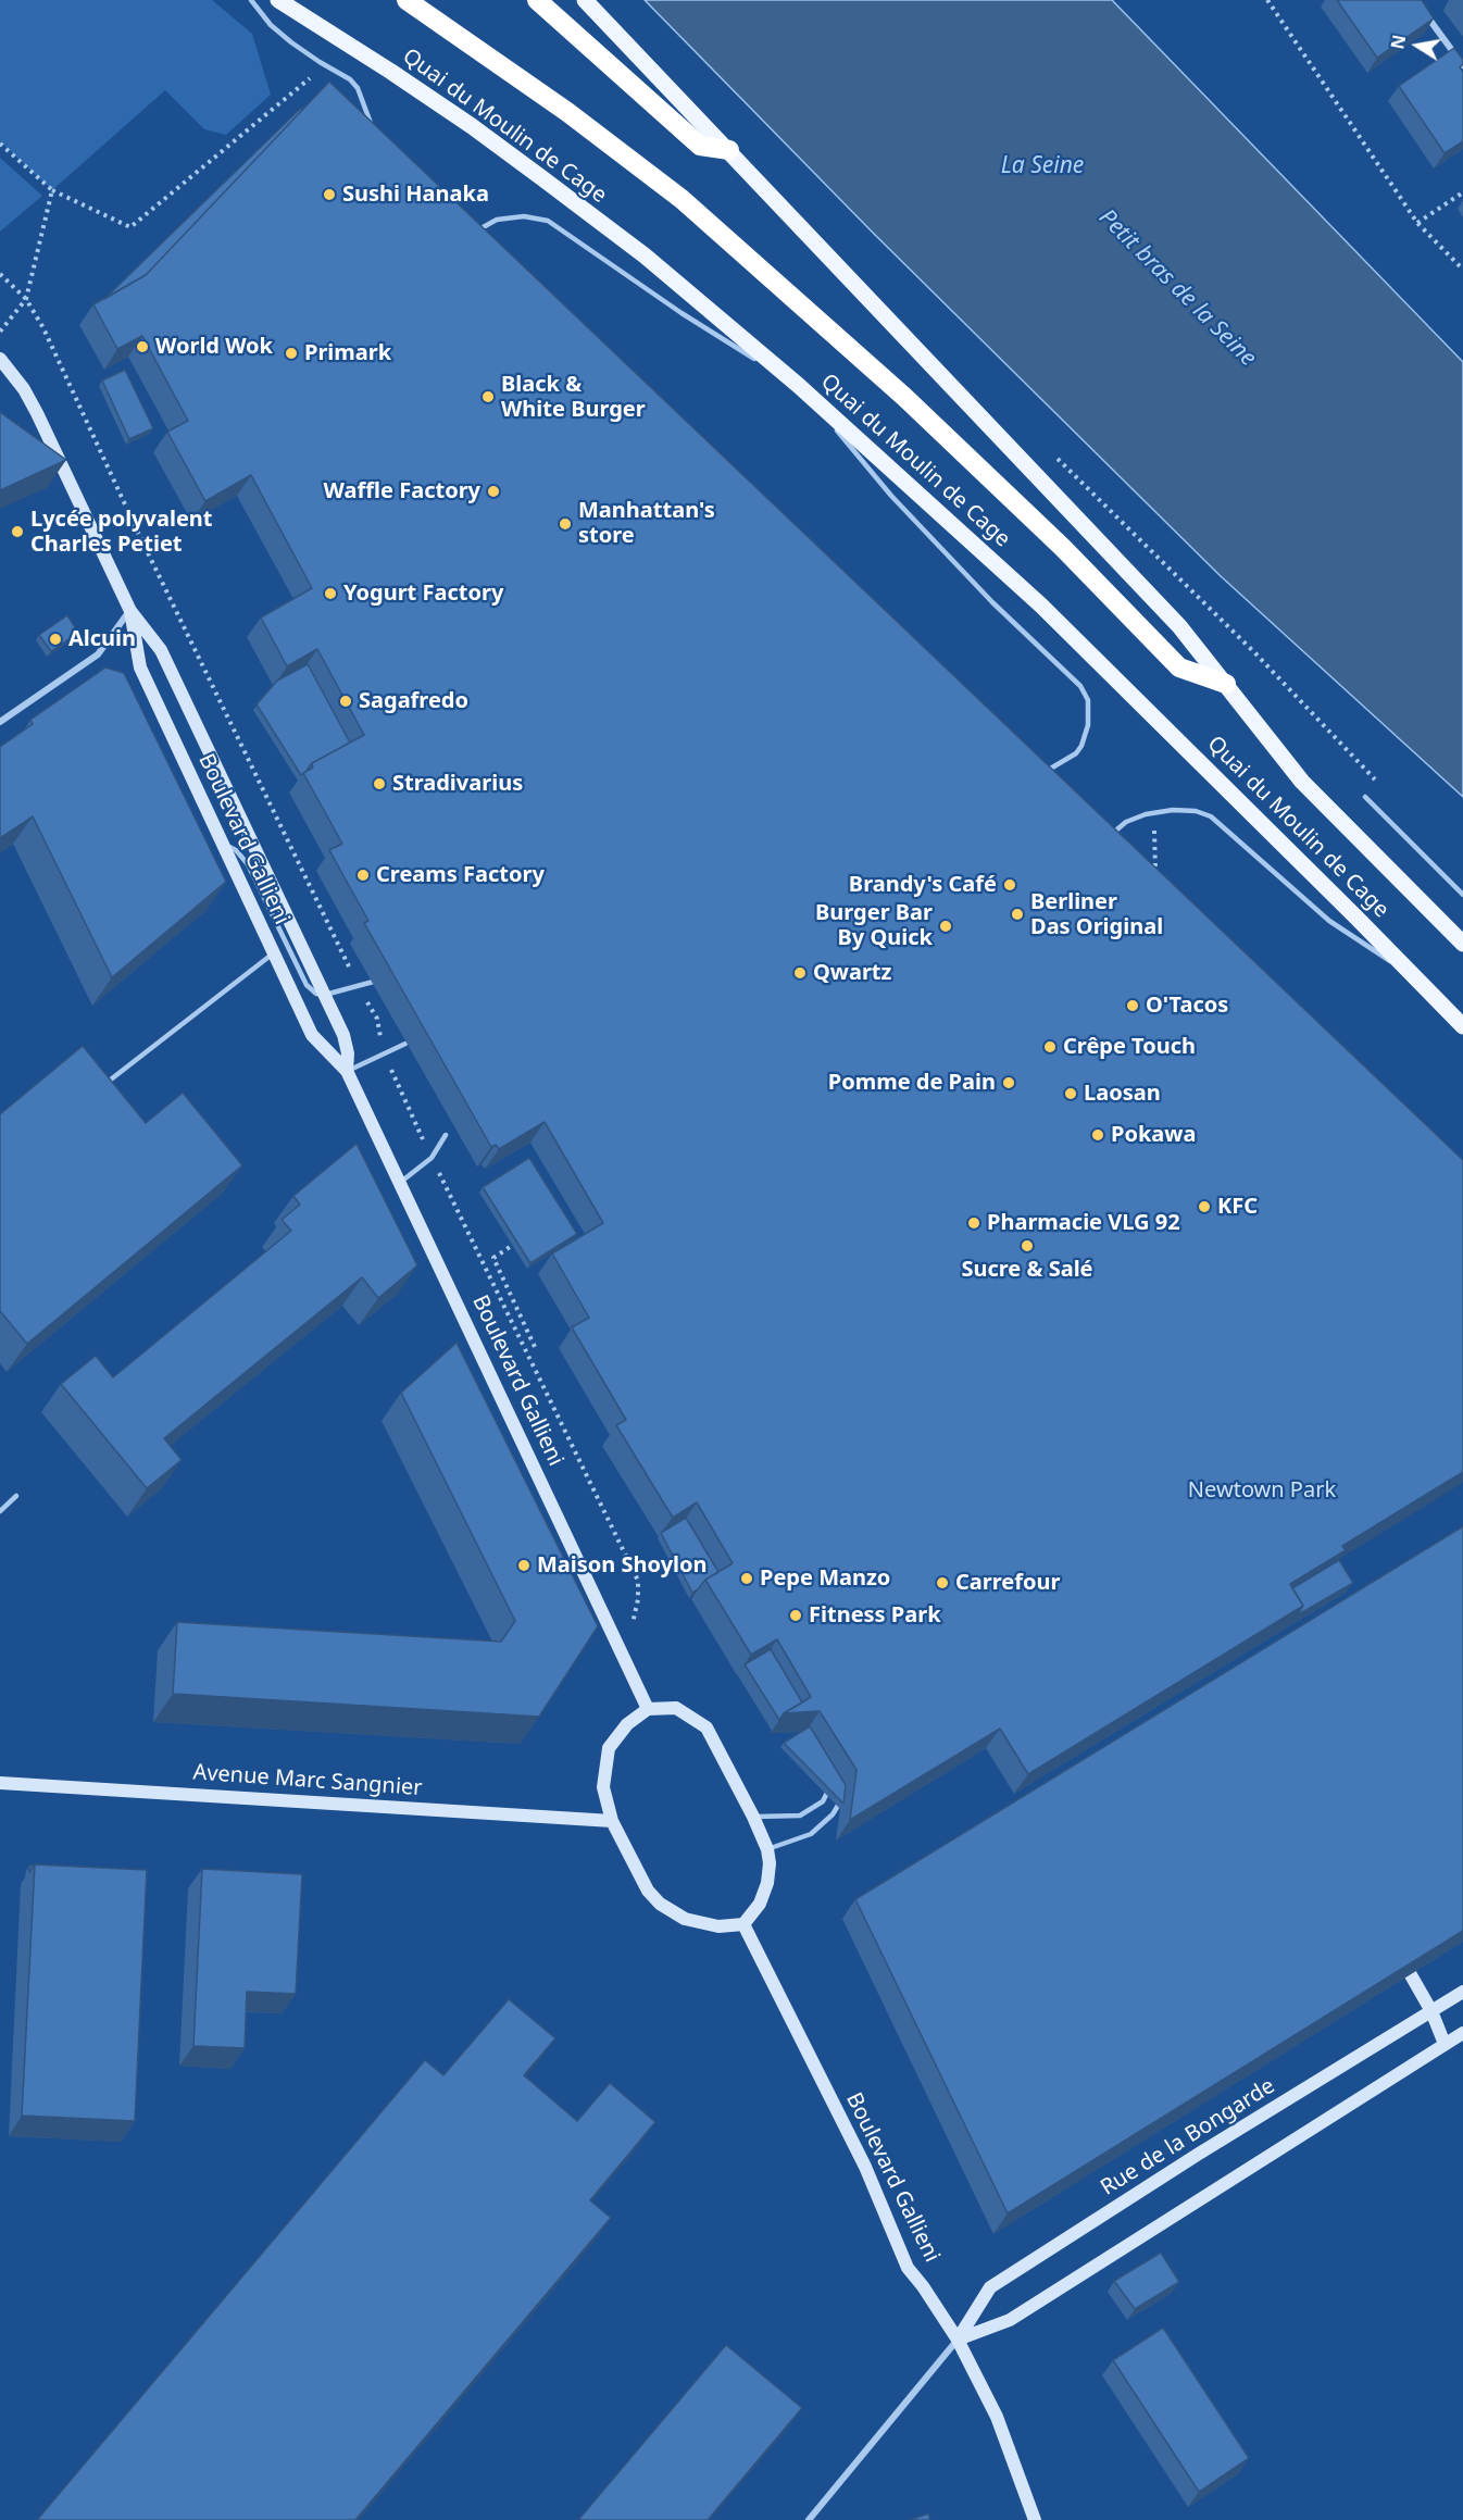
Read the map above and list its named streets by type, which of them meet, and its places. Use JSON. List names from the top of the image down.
{
  "streets": {
    "main road": [
      "Quai du Moulin de Cage",
      "Boulevard Gallieni",
      "Avenue Marc Sangnier",
      "Rue de la Bongarde"
    ]
  },
  "crossings": [
    ["Boulevard Gallieni", "Avenue Marc Sangnier"],
    ["Boulevard Gallieni", "Rue de la Bongarde"]
  ],
  "water": ["La Seine", "Petit bras de la Seine"],
  "parks": ["Newtown Park"],
  "places": [
    "Sushi Hanaka",
    "World Wok",
    "Primark",
    "Black & White Burger",
    "Waffle Factory",
    "Manhattan's store",
    "Lycée polyvalent Charles Petiet",
    "Yogurt Factory",
    "Alcuin",
    "Sagafredo",
    "Stradivarius",
    "Creams Factory",
    "Brandy's Café",
    "Berliner Das Original",
    "Burger Bar By Quick",
    "Qwartz",
    "O'Tacos",
    "Crêpe Touch",
    "Pomme de Pain",
    "Laosan",
    "Pokawa",
    "KFC",
    "Pharmacie VLG 92",
    "Sucre & Salé",
    "Maison Shoylon",
    "Pepe Manzo",
    "Carrefour",
    "Fitness Park"
  ],
  "north": "left"
}
